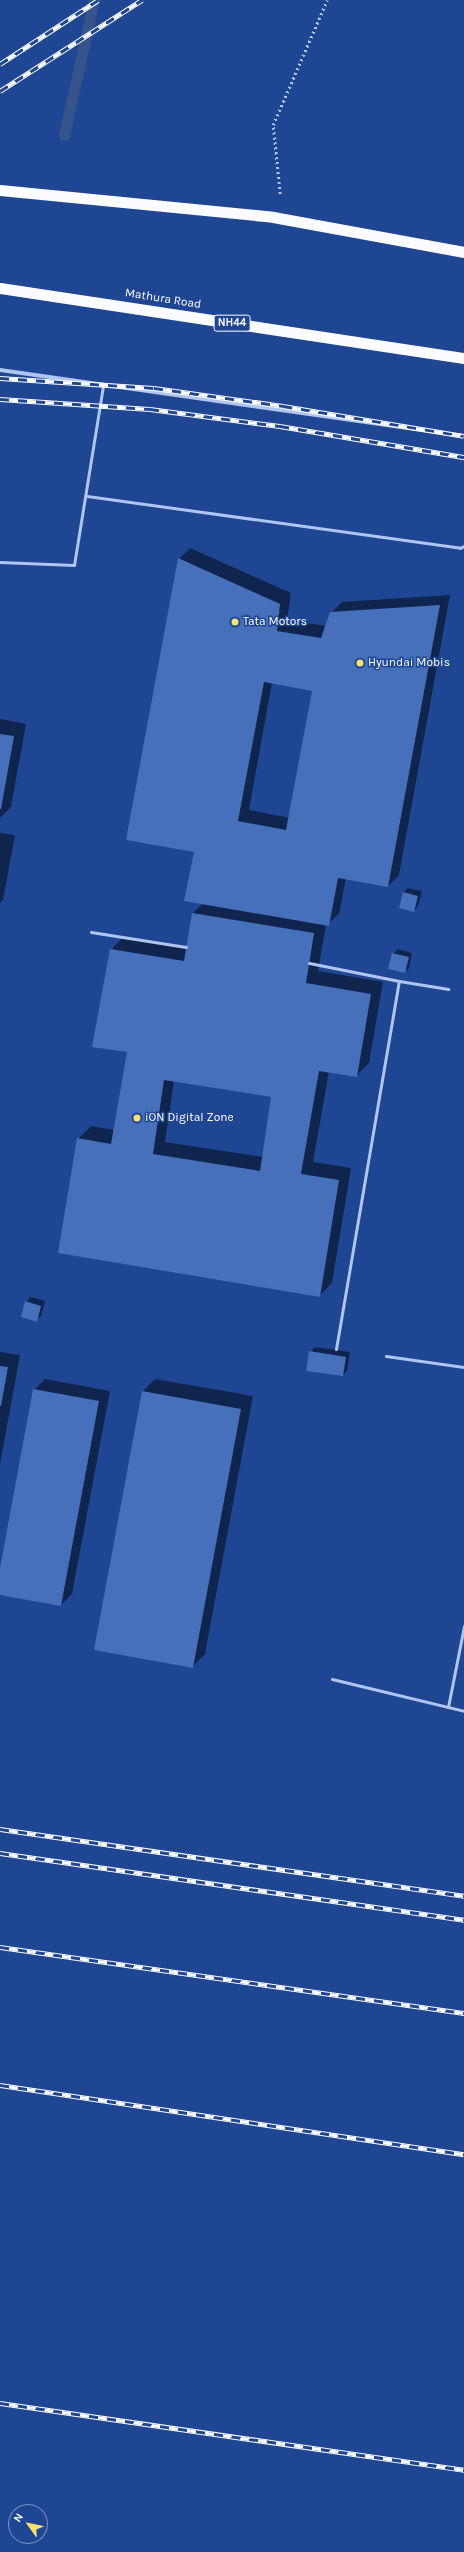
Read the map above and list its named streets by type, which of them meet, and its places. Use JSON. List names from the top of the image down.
{
  "streets": {
    "highway": ["Mathura Road", "NH44"]
  },
  "places": ["Tata Motors", "Hyundai Mobis", "iON Digital Zone"],
  "north": "top left"
}
